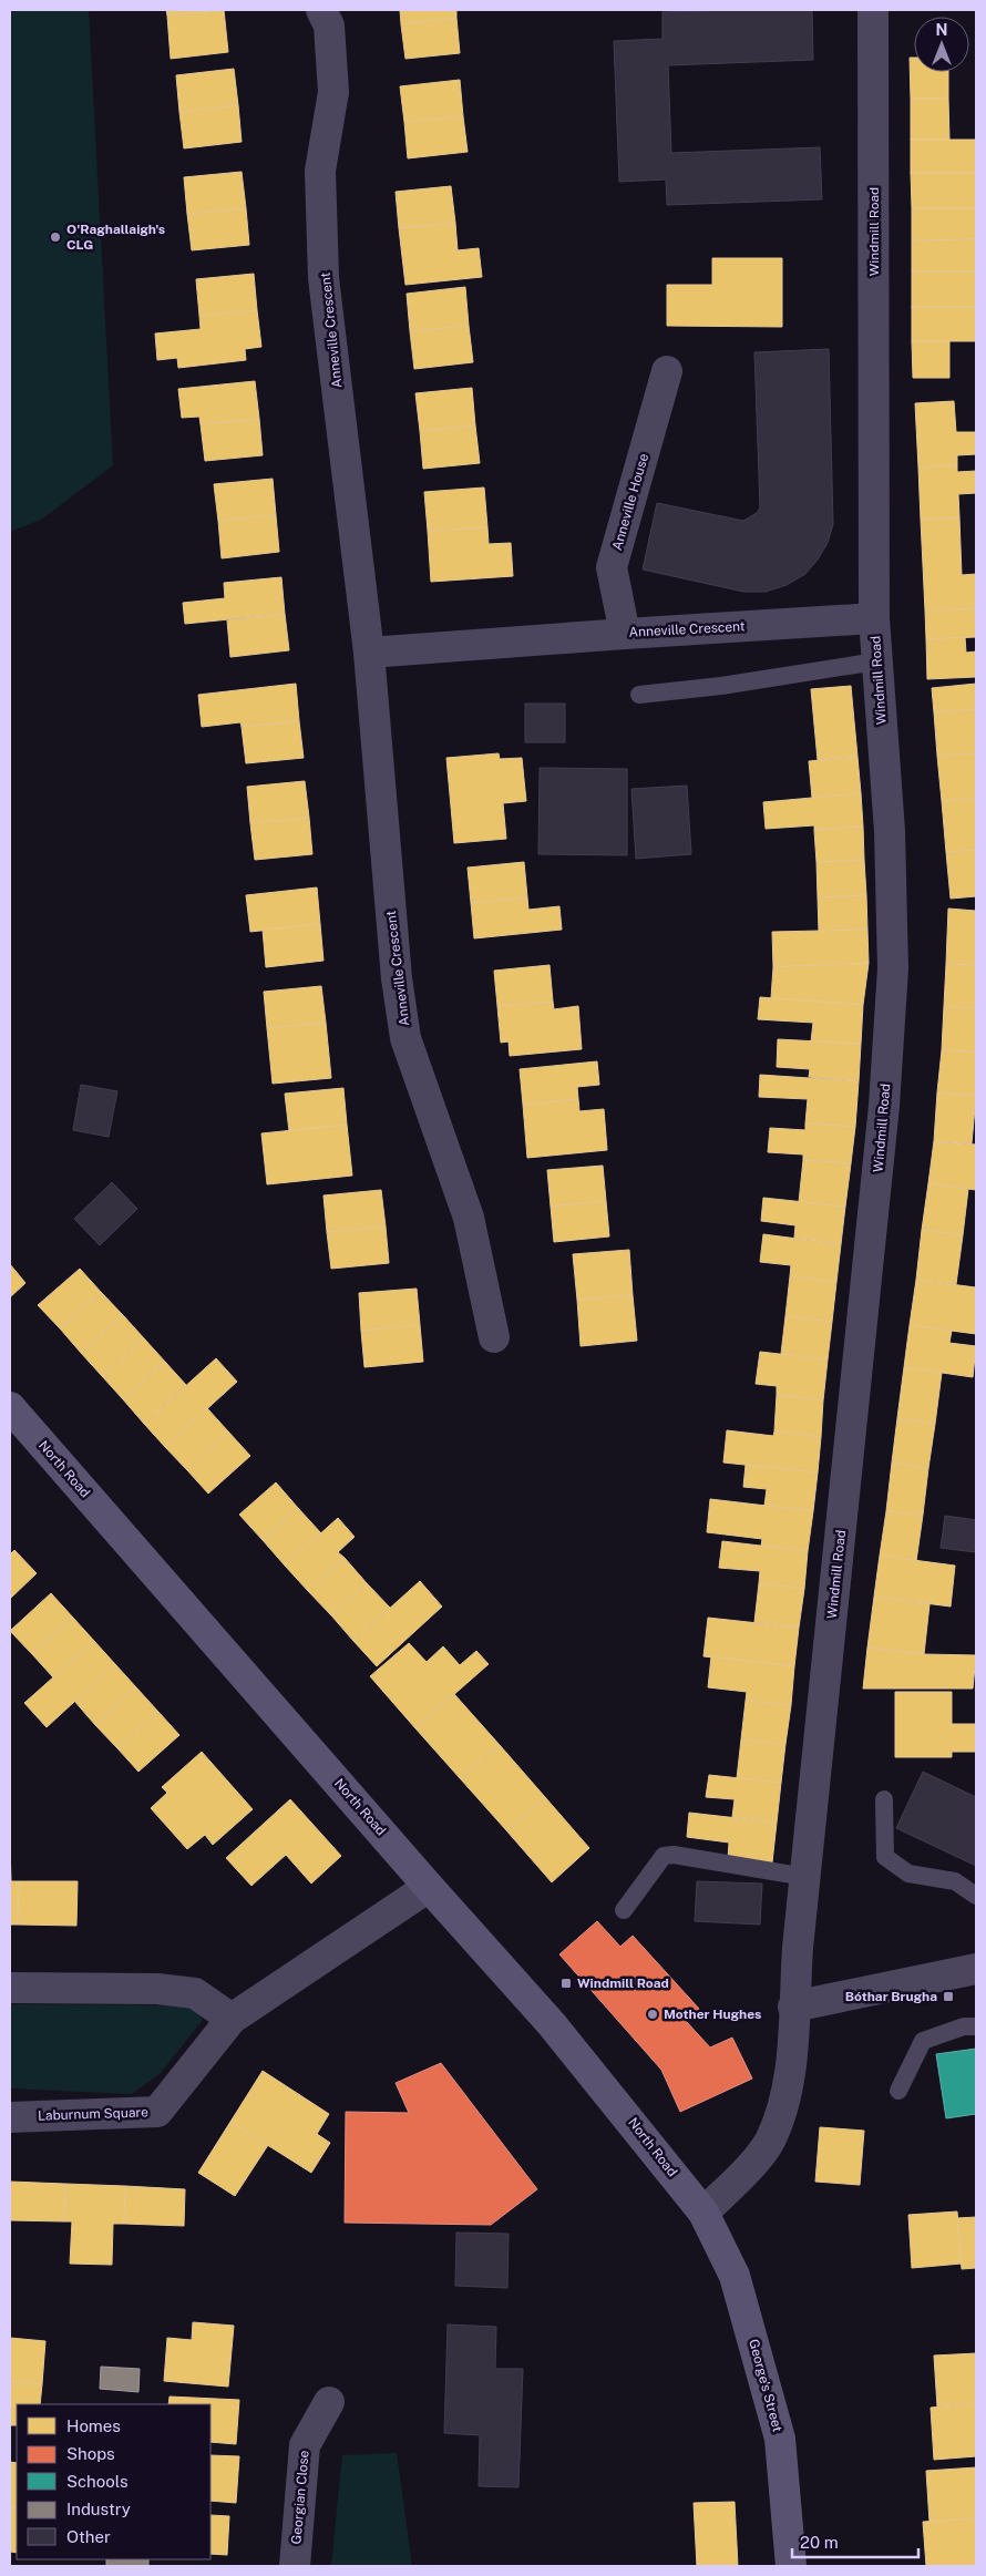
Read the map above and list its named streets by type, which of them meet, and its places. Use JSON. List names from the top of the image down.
{
  "streets": {
    "main road": ["North Road", "George's Street"],
    "street": [
      "Windmill Road",
      "Anneville Crescent",
      "Anneville House",
      "Laburnum Square",
      "Georgian Close"
    ]
  },
  "crossings": [
    ["Windmill Road", "Anneville Crescent"],
    ["Windmill Road", "North Road"],
    ["Windmill Road", "George's Street"],
    ["Anneville Crescent", "Anneville House"],
    ["North Road", "Laburnum Square"],
    ["North Road", "George's Street"]
  ],
  "places": {
    "other": ["O'Raghallaigh's CLG", "Mother Hughes"],
    "transit": ["Windmill Road", "Bóthar Brugha"]
  },
  "legend": [
    "Homes",
    "Shops",
    "Schools",
    "Industry",
    "Other"
  ],
  "scale_bar": "20 m",
  "north": "top"
}
